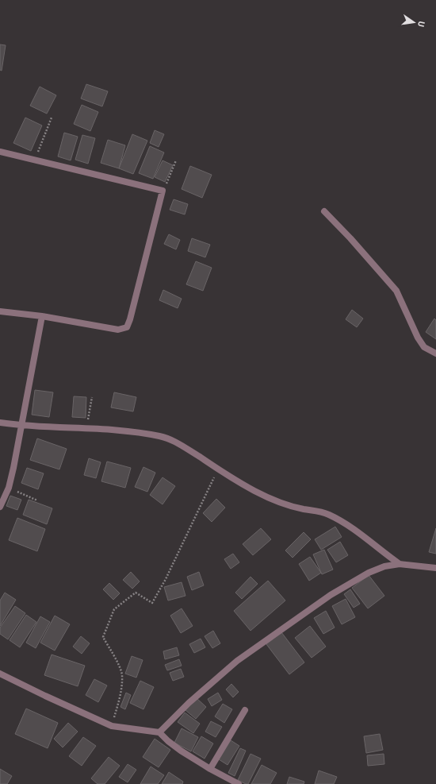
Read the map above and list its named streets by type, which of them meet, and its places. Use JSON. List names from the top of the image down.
{
  "north": "right"
}
